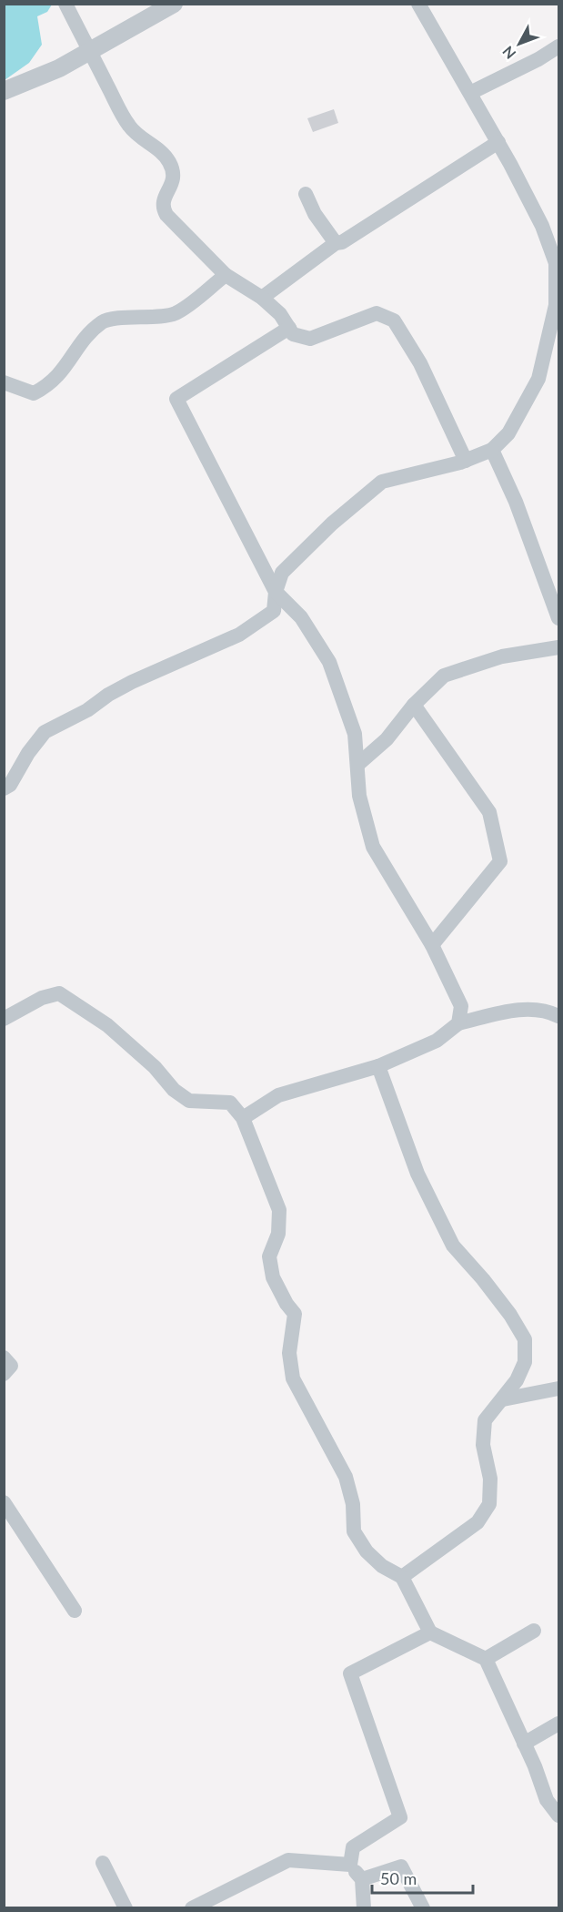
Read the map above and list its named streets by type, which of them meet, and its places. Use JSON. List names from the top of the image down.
{
  "scale_bar": "50 m",
  "north": "bottom left"
}
